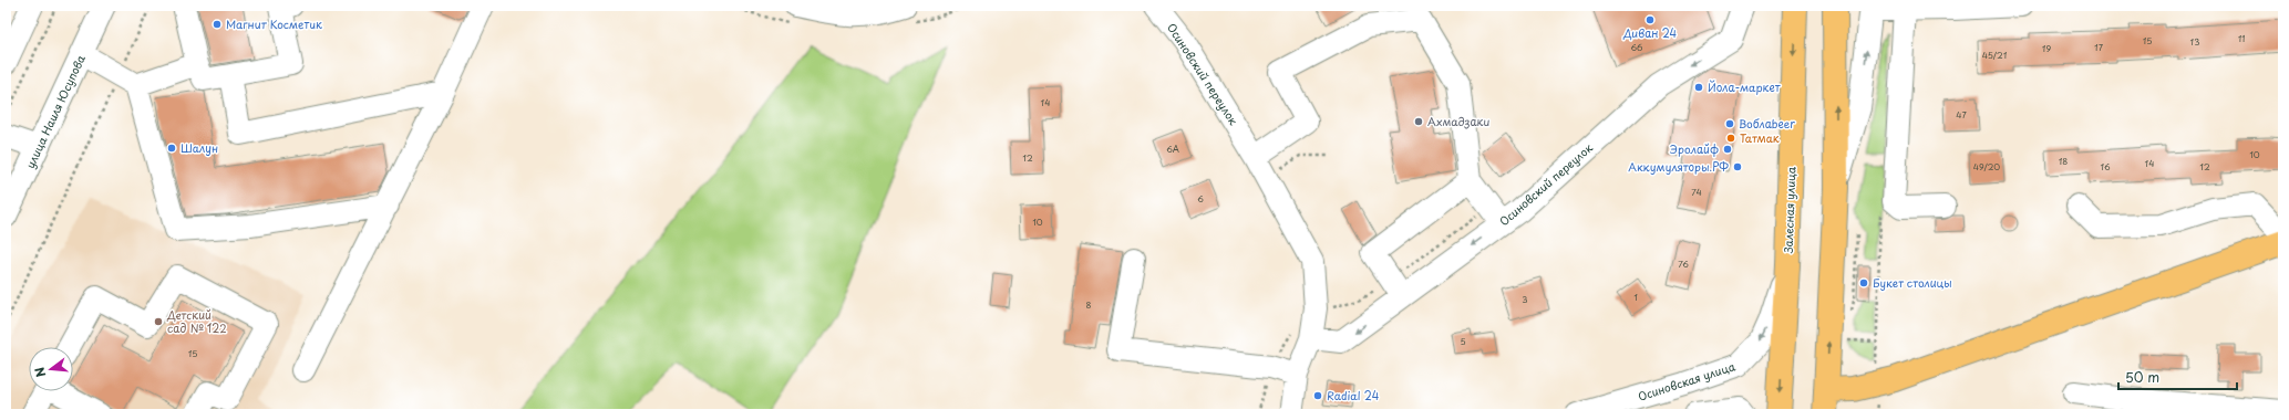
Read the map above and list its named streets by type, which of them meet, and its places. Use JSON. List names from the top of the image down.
{
  "streets": {
    "main road": ["Залесная улица"],
    "street": ["Осиновский переулок", "улица Наиля Юсупова", "Осиновская улица"]
  },
  "crossings": [
    ["Залесная улица", "Осиновская улица"]
  ],
  "one_way": ["Осиновский переулок", "Осиновская улица"],
  "places": [
    "Диван 24",
    "Магнит Косметик",
    "Йола-маркет",
    "Ахмадзаки",
    "Воблаbeer",
    "Татмак",
    "Шалун",
    "Эролайф",
    "Аккумуляторы.РФ",
    "Букет столицы",
    "Детский сад № 122",
    "Radial 24"
  ],
  "house_numbers": [
    "11",
    "15",
    "13",
    "66",
    "17",
    "19",
    "45/21",
    "14",
    "47",
    "6А",
    "10",
    "12",
    "18",
    "14",
    "49/20",
    "16",
    "12",
    "74",
    "6",
    "10",
    "76",
    "1",
    "3",
    "8",
    "5",
    "15"
  ],
  "scale_bar": "50 m",
  "north": "left"
}
